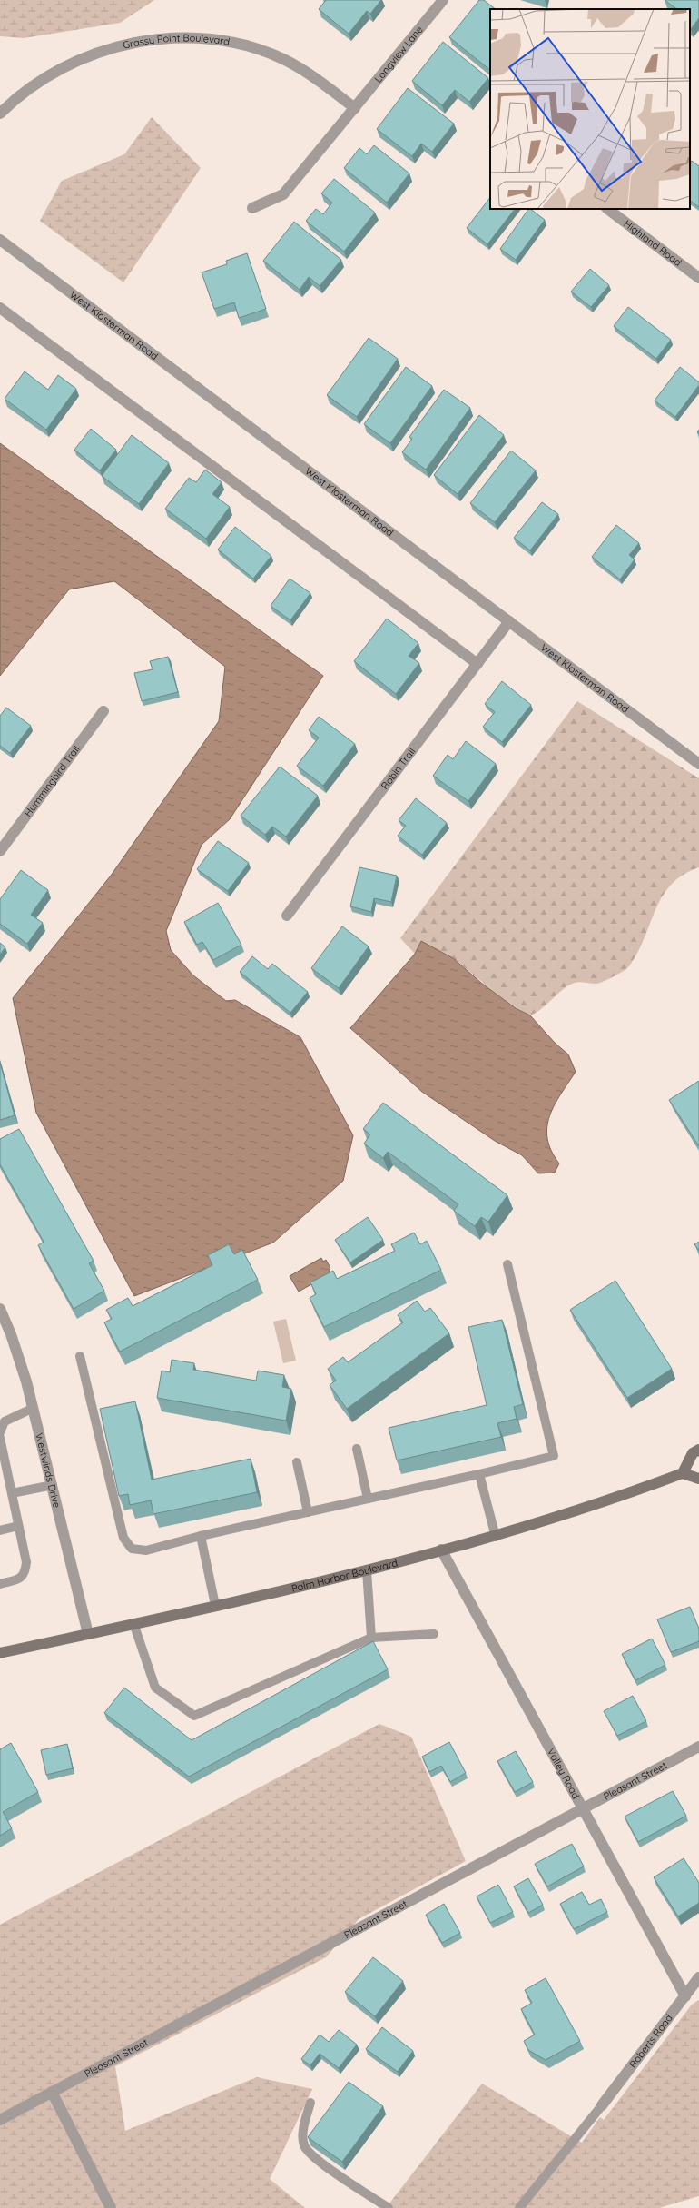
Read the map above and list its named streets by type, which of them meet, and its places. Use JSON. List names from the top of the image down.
{
  "streets": {
    "main road": ["Palm Harbor Boulevard"],
    "street": [
      "Grassy Point Boulevard",
      "Longview Lane",
      "Highland Road",
      "West Klosterman Road",
      "Robin Trail",
      "Hummingbird Trail",
      "Westwinds Drive",
      "Valley Road",
      "Pleasant Street",
      "Roberts Road"
    ]
  },
  "crossings": [
    ["Grassy Point Boulevard", "Longview Lane"],
    ["West Klosterman Road", "Robin Trail"],
    ["Westwinds Drive", "Palm Harbor Boulevard"],
    ["Palm Harbor Boulevard", "Valley Road"],
    ["Valley Road", "Pleasant Street"],
    ["Valley Road", "Roberts Road"]
  ]
}
